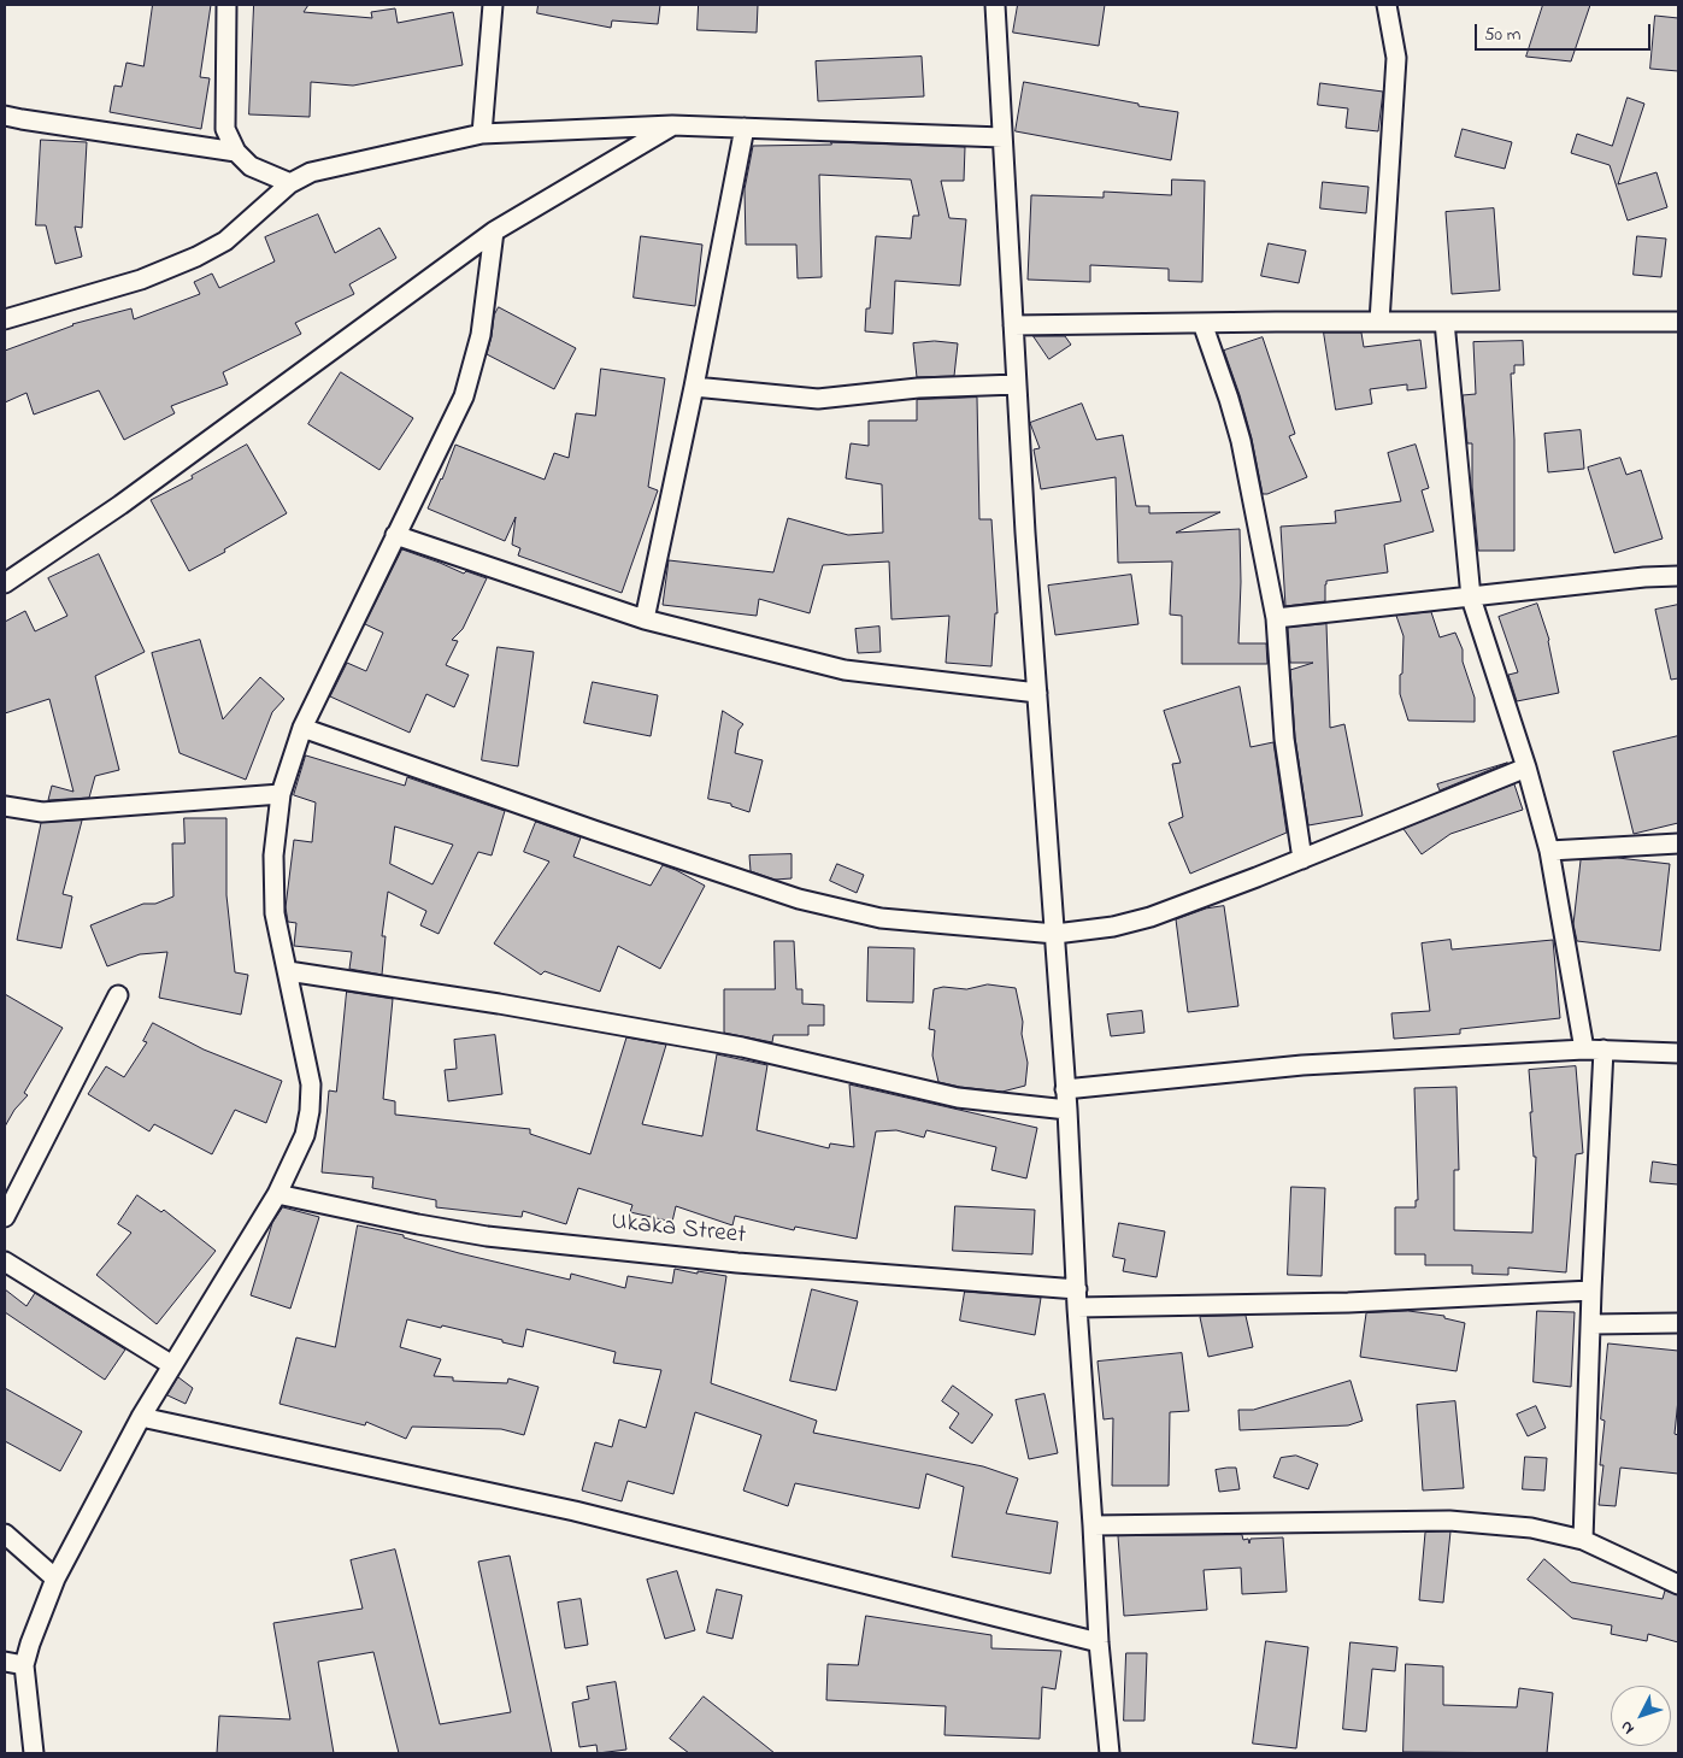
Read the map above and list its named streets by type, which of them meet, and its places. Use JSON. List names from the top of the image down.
{
  "streets": {
    "street": ["Ukaka Street"]
  },
  "scale_bar": "50 m",
  "north": "bottom left"
}
